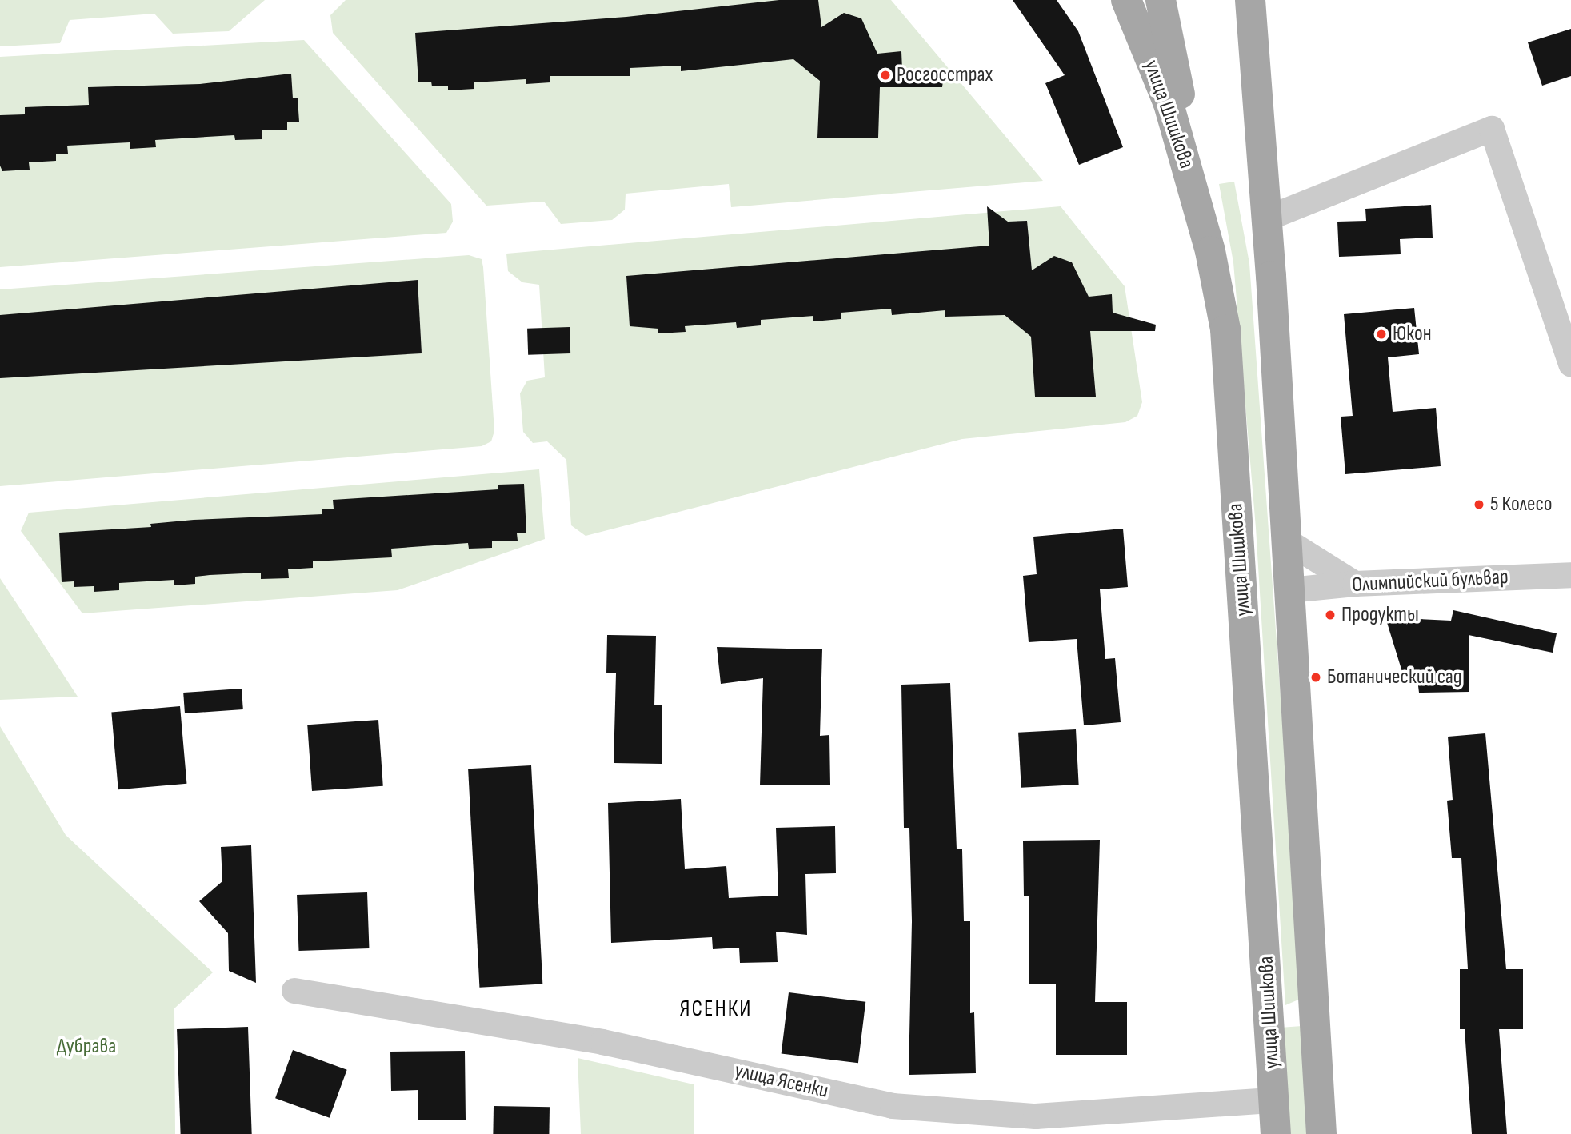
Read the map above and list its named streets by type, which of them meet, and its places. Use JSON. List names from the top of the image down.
{
  "streets": {
    "main road": ["улица Шишкова"],
    "street": ["Олимпийский бульвар", "улица Ясенки"]
  },
  "crossings": [
    ["улица Шишкова", "Олимпийский бульвар"],
    ["улица Шишкова", "улица Ясенки"]
  ],
  "districts": ["ЯСЕНКИ"],
  "parks": ["Дубрава"],
  "places": [
    "Росгосстрах",
    "Юкон",
    "5 Колесо",
    "Продукты",
    "Ботанический сад"
  ]
}
